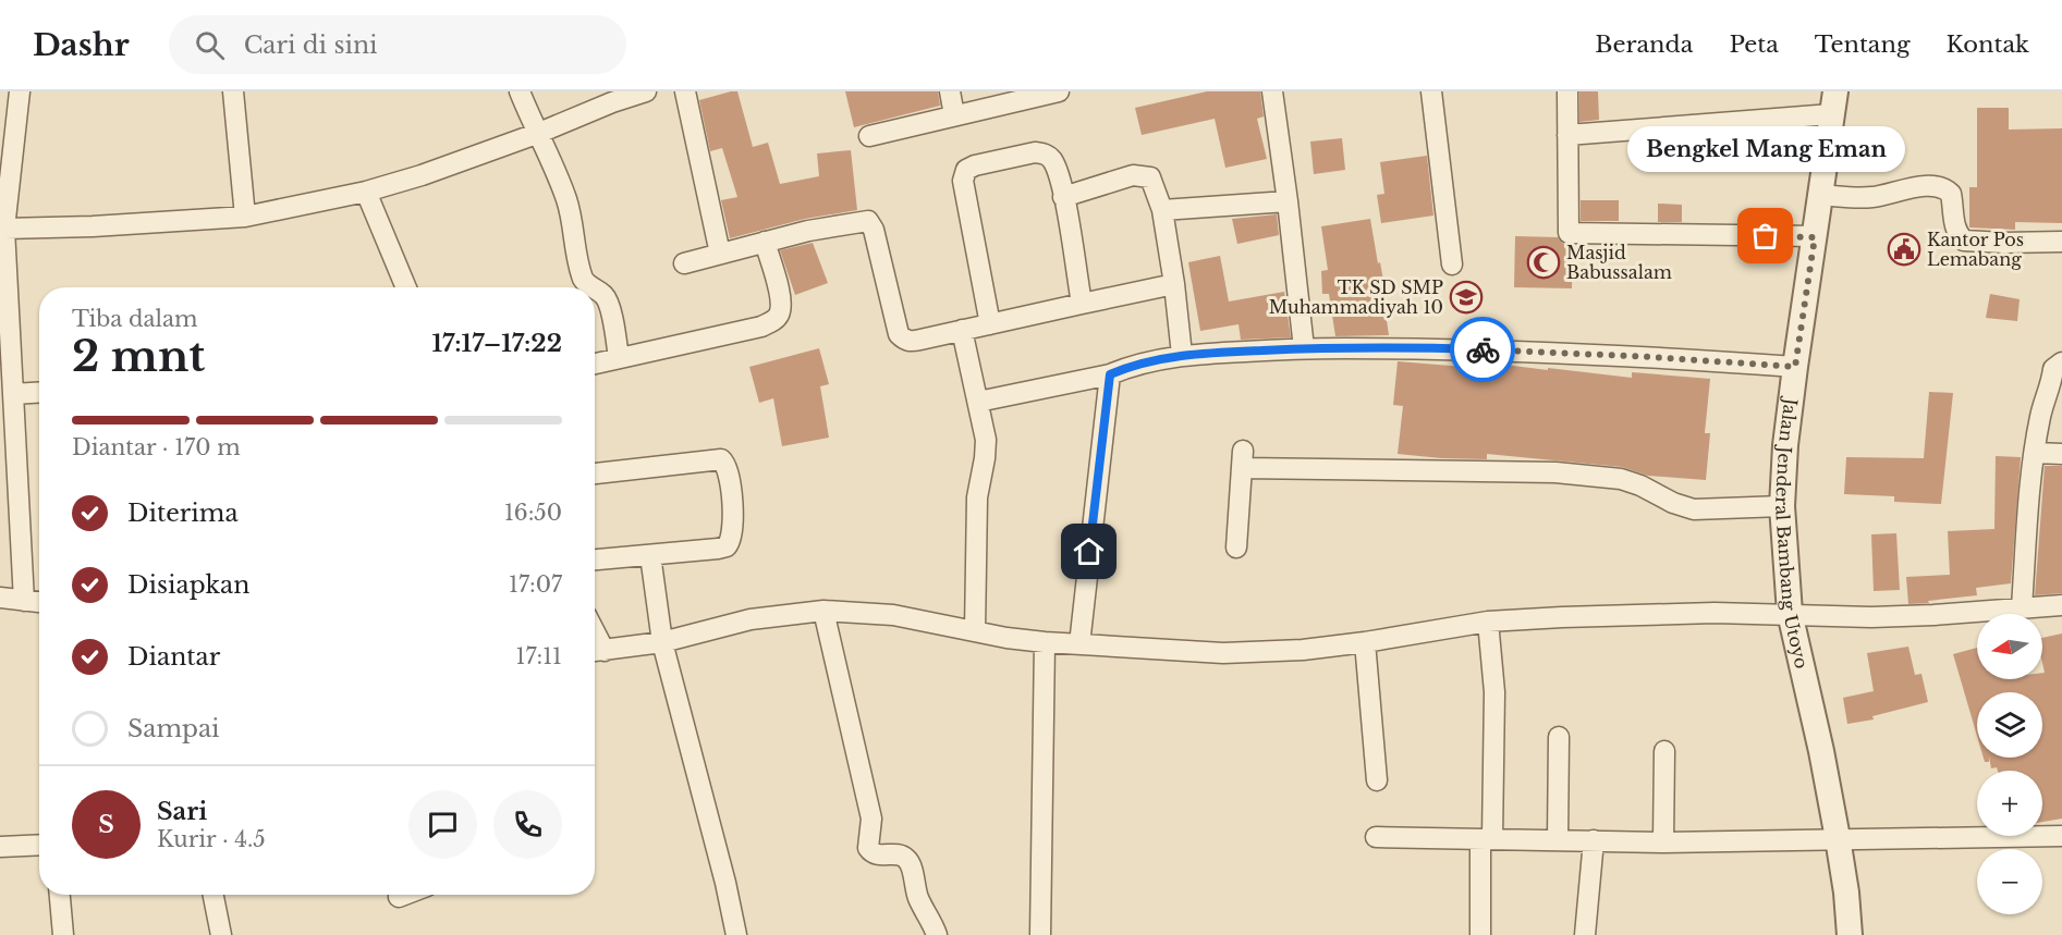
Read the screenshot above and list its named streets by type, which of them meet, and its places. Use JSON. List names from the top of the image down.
{
  "streets": {
    "street": ["Jalan Jenderal Bambang Utoyo"]
  },
  "places": {
    "other": ["Bengkel Mang Eman"],
    "public building": ["Kantor Pos Lemabang"],
    "mosque": ["Masjid Babussalam"],
    "school or university": ["TK SD SMP Muhammadiyah 10"]
  },
  "north": "left",
  "page": {
    "header": "Dashr",
    "search": "Cari di sini",
    "nav": [
      "Beranda",
      "Peta",
      "Tentang",
      "Kontak"
    ],
    "bubble": "Bengkel Mang Eman",
    "heading": ["2 mnt", "Tiba dalam", "17:17–17:22"],
    "panel": ["Sari", "Kurir · 4.5"],
    "bar": "Diantar · 170 m",
    "list": [
      ["Diterima", "16:50"],
      ["Disiapkan", "17:07"],
      ["Diantar", "17:11"],
      "Sampai"
    ],
    "map_buttons": ["+", "−"],
    "round": "S"
  }
}
